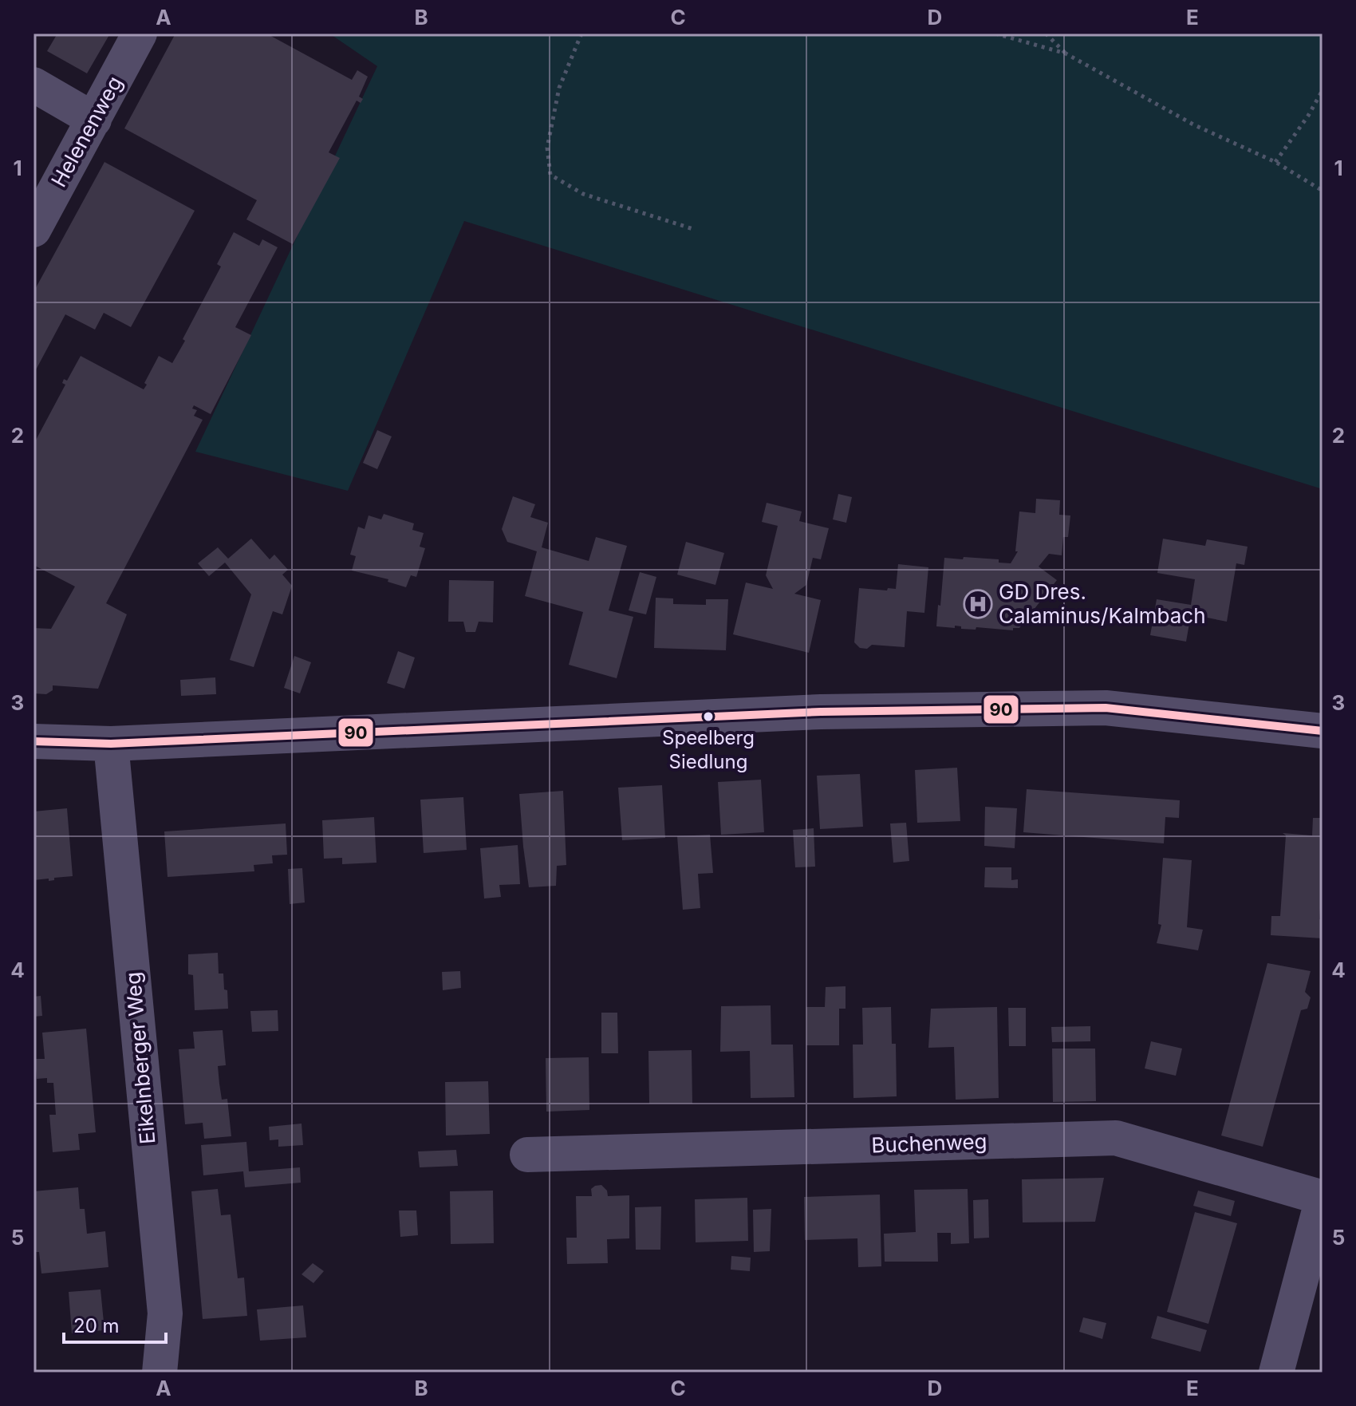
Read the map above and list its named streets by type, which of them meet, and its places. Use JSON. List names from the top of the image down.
{
  "streets": {
    "street": ["Helenenweg", "Eikelnberger Weg", "Buchenweg"]
  },
  "places": {
    "hospital": ["GD Dres. Calaminus/Kalmbach"],
    "other": ["Speelberg Siedlung"]
  },
  "lines": ["transit line 90"],
  "scale_bar": "20 m",
  "grid": {
    "columns": [
      "A",
      "B",
      "C",
      "D",
      "E"
    ],
    "rows": [
      "1",
      "2",
      "3",
      "4",
      "5"
    ]
  }
}
